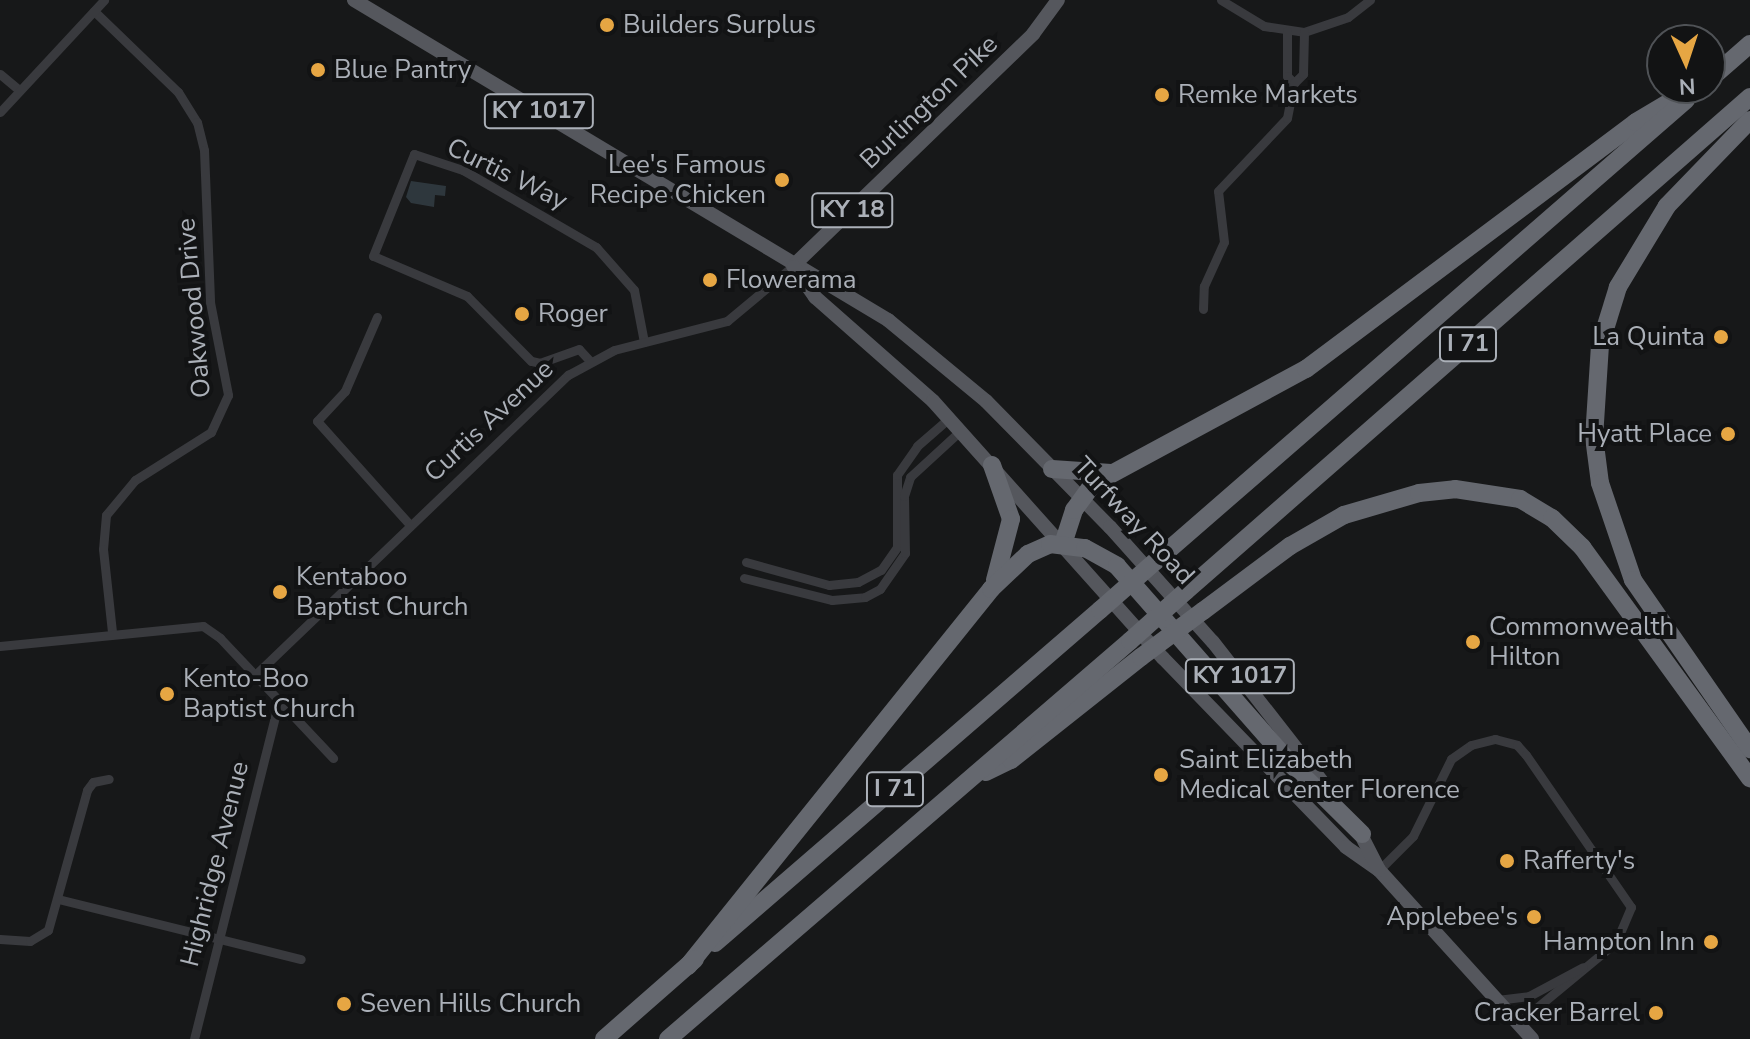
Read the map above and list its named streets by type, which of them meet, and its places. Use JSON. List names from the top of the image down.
{
  "streets": {
    "highway": ["I 71"],
    "main road": [
      "Burlington Pike",
      "KY 1017",
      "KY 18",
      "Turfway Road"
    ],
    "street": [
      "Curtis Way",
      "Oakwood Drive",
      "Curtis Avenue",
      "Highridge Avenue"
    ]
  },
  "crossings": [
    ["Burlington Pike", "Curtis Avenue"],
    ["Burlington Pike", "Turfway Road"],
    ["Curtis Way", "Curtis Avenue"],
    ["Curtis Avenue", "Turfway Road"]
  ],
  "places": [
    "Builders Surplus",
    "Blue Pantry",
    "Remke Markets",
    "Lee's Famous Recipe Chicken",
    "Flowerama",
    "Roger",
    "La Quinta",
    "Hyatt Place",
    "Kentaboo Baptist Church",
    "Commonwealth Hilton",
    "Kento-Boo Baptist Church",
    "Saint Elizabeth Medical Center Florence",
    "Rafferty's",
    "Applebee's",
    "Hampton Inn",
    "Seven Hills Church",
    "Cracker Barrel"
  ],
  "north": "bottom"
}
